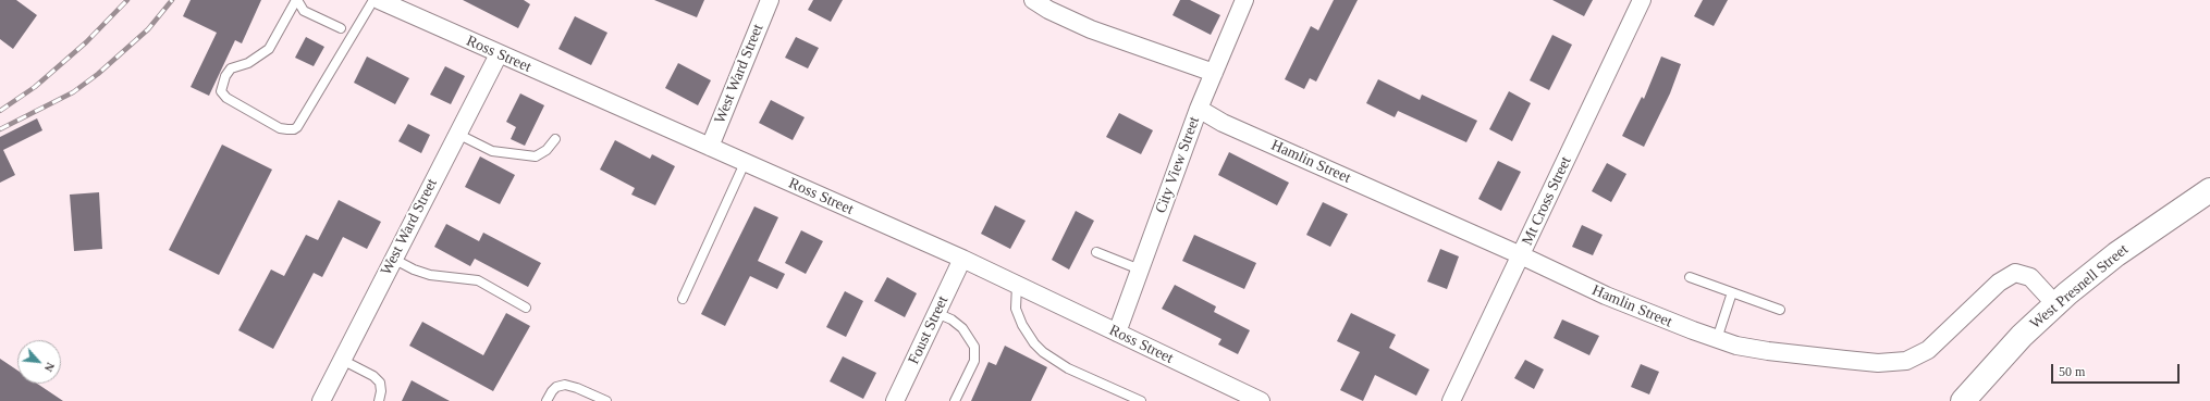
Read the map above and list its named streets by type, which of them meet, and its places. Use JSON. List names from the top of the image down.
{
  "streets": {
    "main road": ["West Presnell Street"],
    "street": [
      "Ross Street",
      "West Ward Street",
      "Hamlin Street",
      "City View Street",
      "Mt Cross Street",
      "Foust Street"
    ]
  },
  "crossings": [
    ["Ross Street", "West Ward Street"],
    ["Ross Street", "City View Street"],
    ["Ross Street", "Foust Street"],
    ["Hamlin Street", "City View Street"],
    ["Hamlin Street", "Mt Cross Street"],
    ["Hamlin Street", "West Presnell Street"]
  ],
  "scale_bar": "50 m",
  "north": "bottom right"
}
